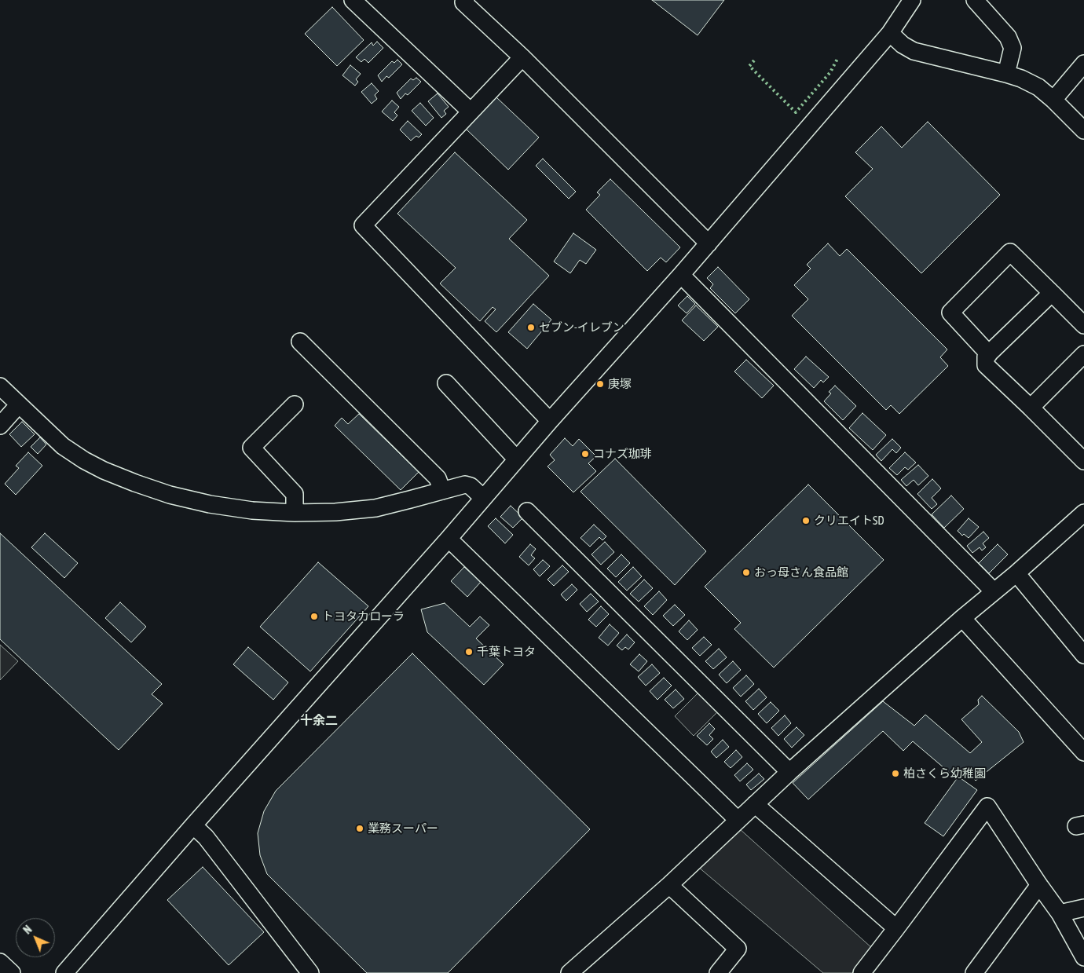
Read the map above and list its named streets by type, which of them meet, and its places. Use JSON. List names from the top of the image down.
{
  "districts": ["十余二"],
  "places": [
    "セブン-イレブン",
    "庚塚",
    "コナズ珈琲",
    "クリエイトSD",
    "おっ母さん食品館",
    "トヨタカローラ",
    "千葉トヨタ",
    "柏さくら幼稚園",
    "業務スーパー"
  ],
  "north": "top left"
}
